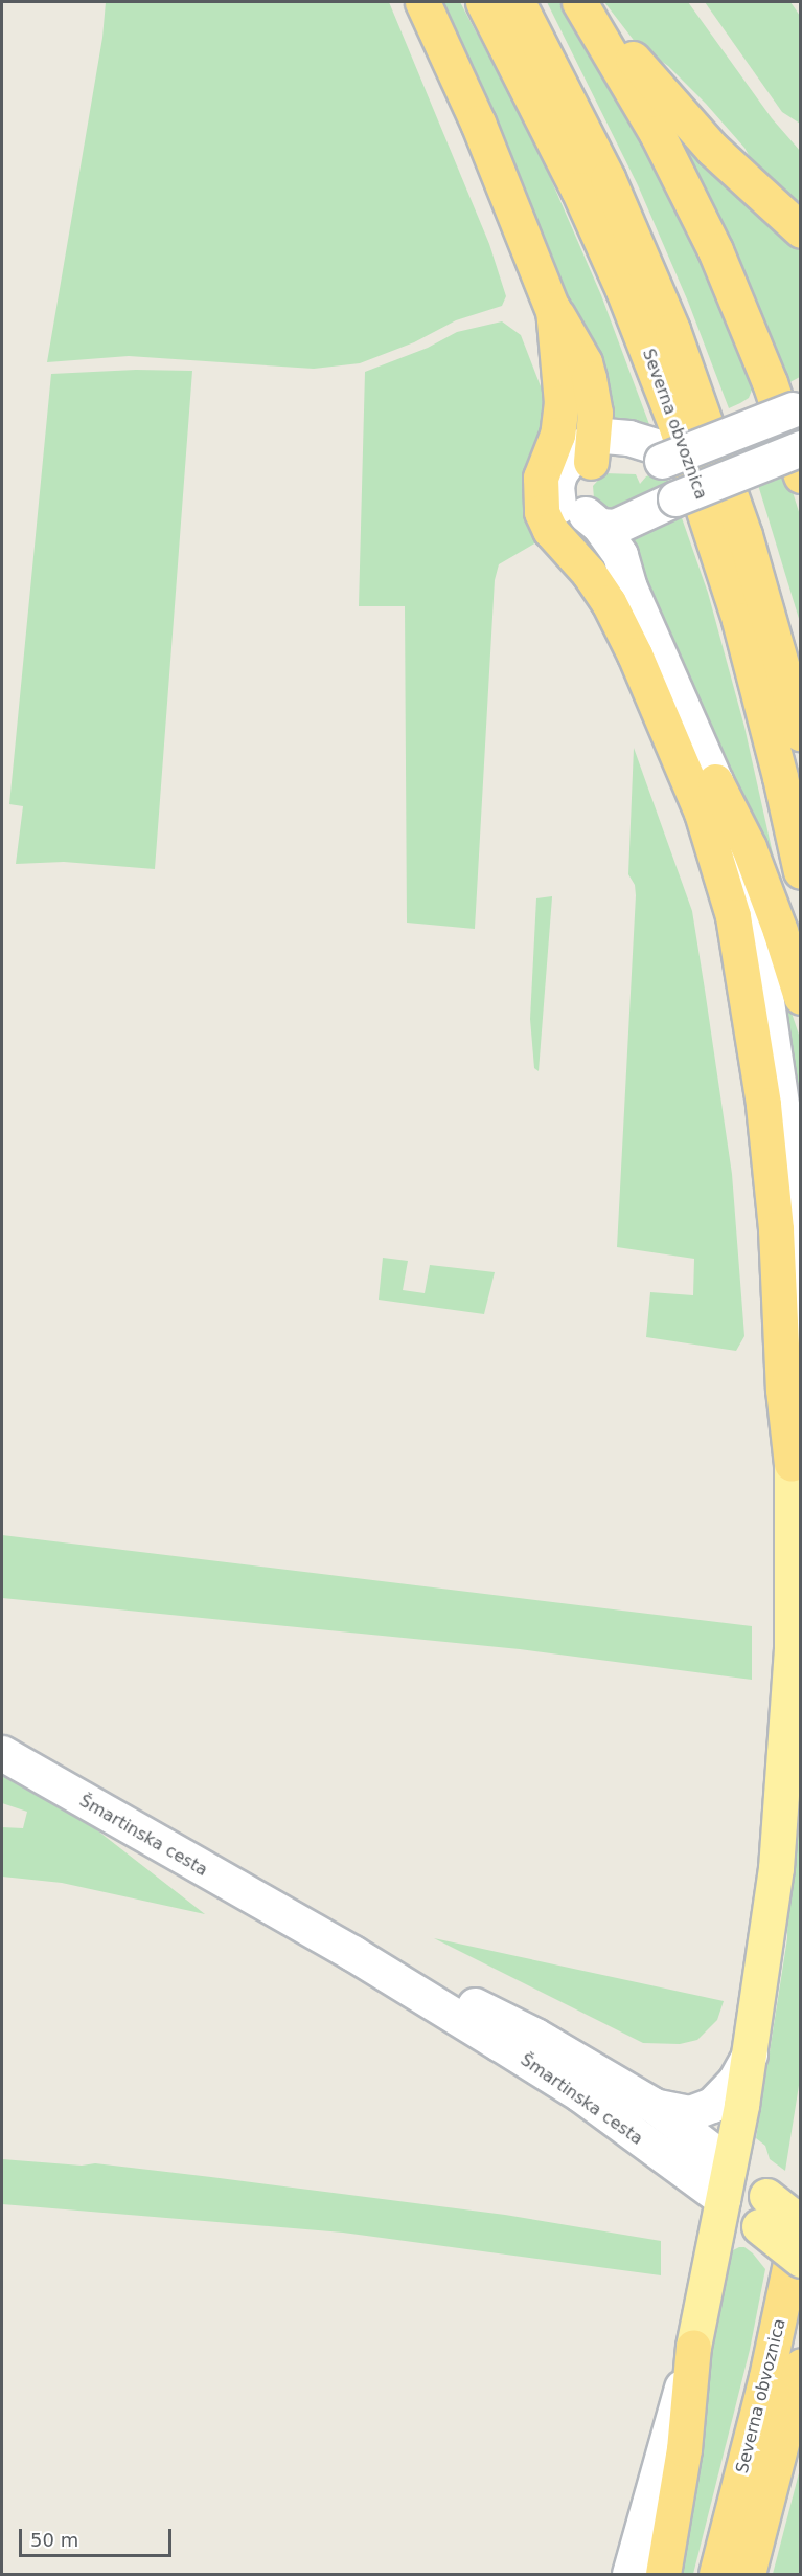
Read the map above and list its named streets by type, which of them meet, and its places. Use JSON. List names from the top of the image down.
{
  "streets": {
    "highway": ["Severna obvoznica"],
    "main road": ["Šmartinska cesta"]
  },
  "scale_bar": "50 m"
}
